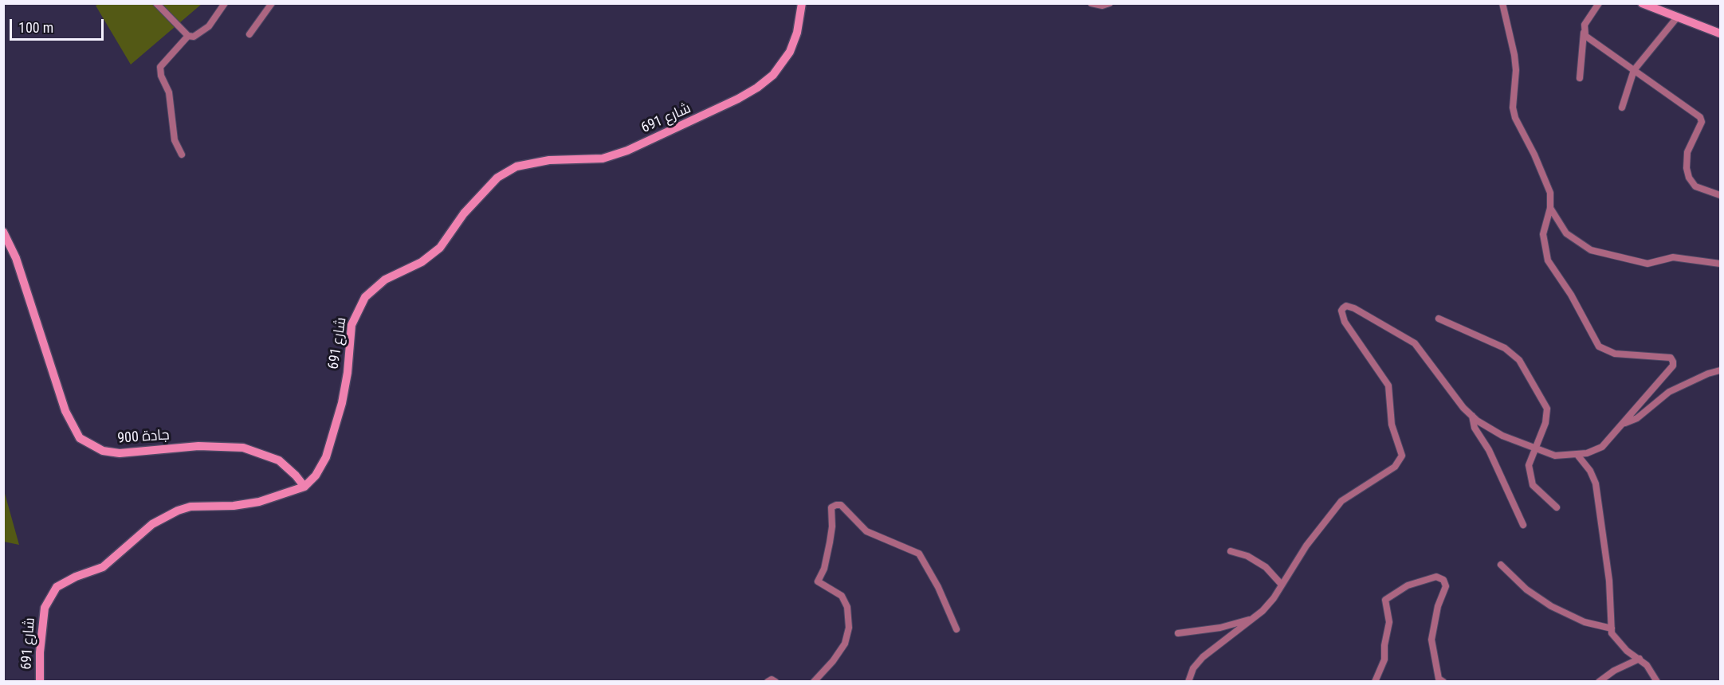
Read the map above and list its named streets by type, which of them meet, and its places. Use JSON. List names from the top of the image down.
{
  "streets": {
    "main road": ["شارع 691", "جادة 900"]
  },
  "crossings": [
    ["شارع 691", "جادة 900"]
  ],
  "scale_bar": "100 m"
}
